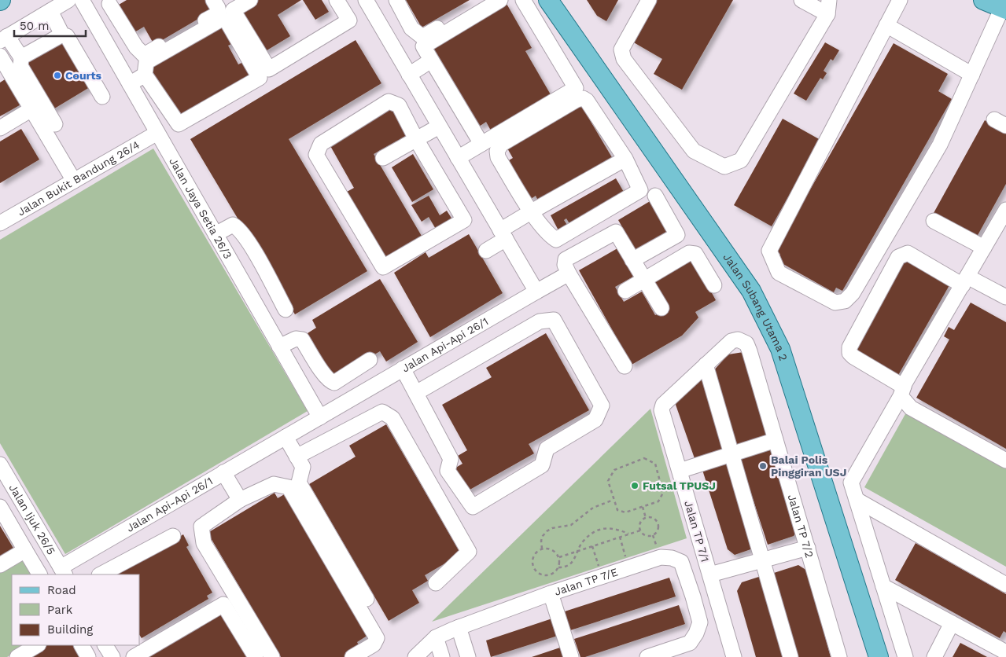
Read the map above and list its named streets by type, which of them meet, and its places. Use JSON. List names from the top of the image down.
{
  "streets": {
    "main road": ["Jalan Subang Utama 2"],
    "street": [
      "Jalan Bukit Bandung 26/4",
      "Jalan Jaya Setia 26/3",
      "Jalan Api-Api 26/1",
      "Jalan Ijuk 26/5",
      "Jalan TP 7/2",
      "Jalan TP 7/1",
      "Jalan TP 7/E"
    ]
  },
  "crossings": [
    ["Jalan Bukit Bandung 26/4", "Jalan Jaya Setia 26/3"],
    ["Jalan Jaya Setia 26/3", "Jalan Api-Api 26/1"],
    ["Jalan Api-Api 26/1", "Jalan Ijuk 26/5"],
    ["Jalan TP 7/2", "Jalan TP 7/1"]
  ],
  "places": ["Courts", "Balai Polis Pinggiran USJ", "Futsal TPUSJ"],
  "legend": ["Road", "Park", "Building"],
  "scale_bar": "50 m"
}
